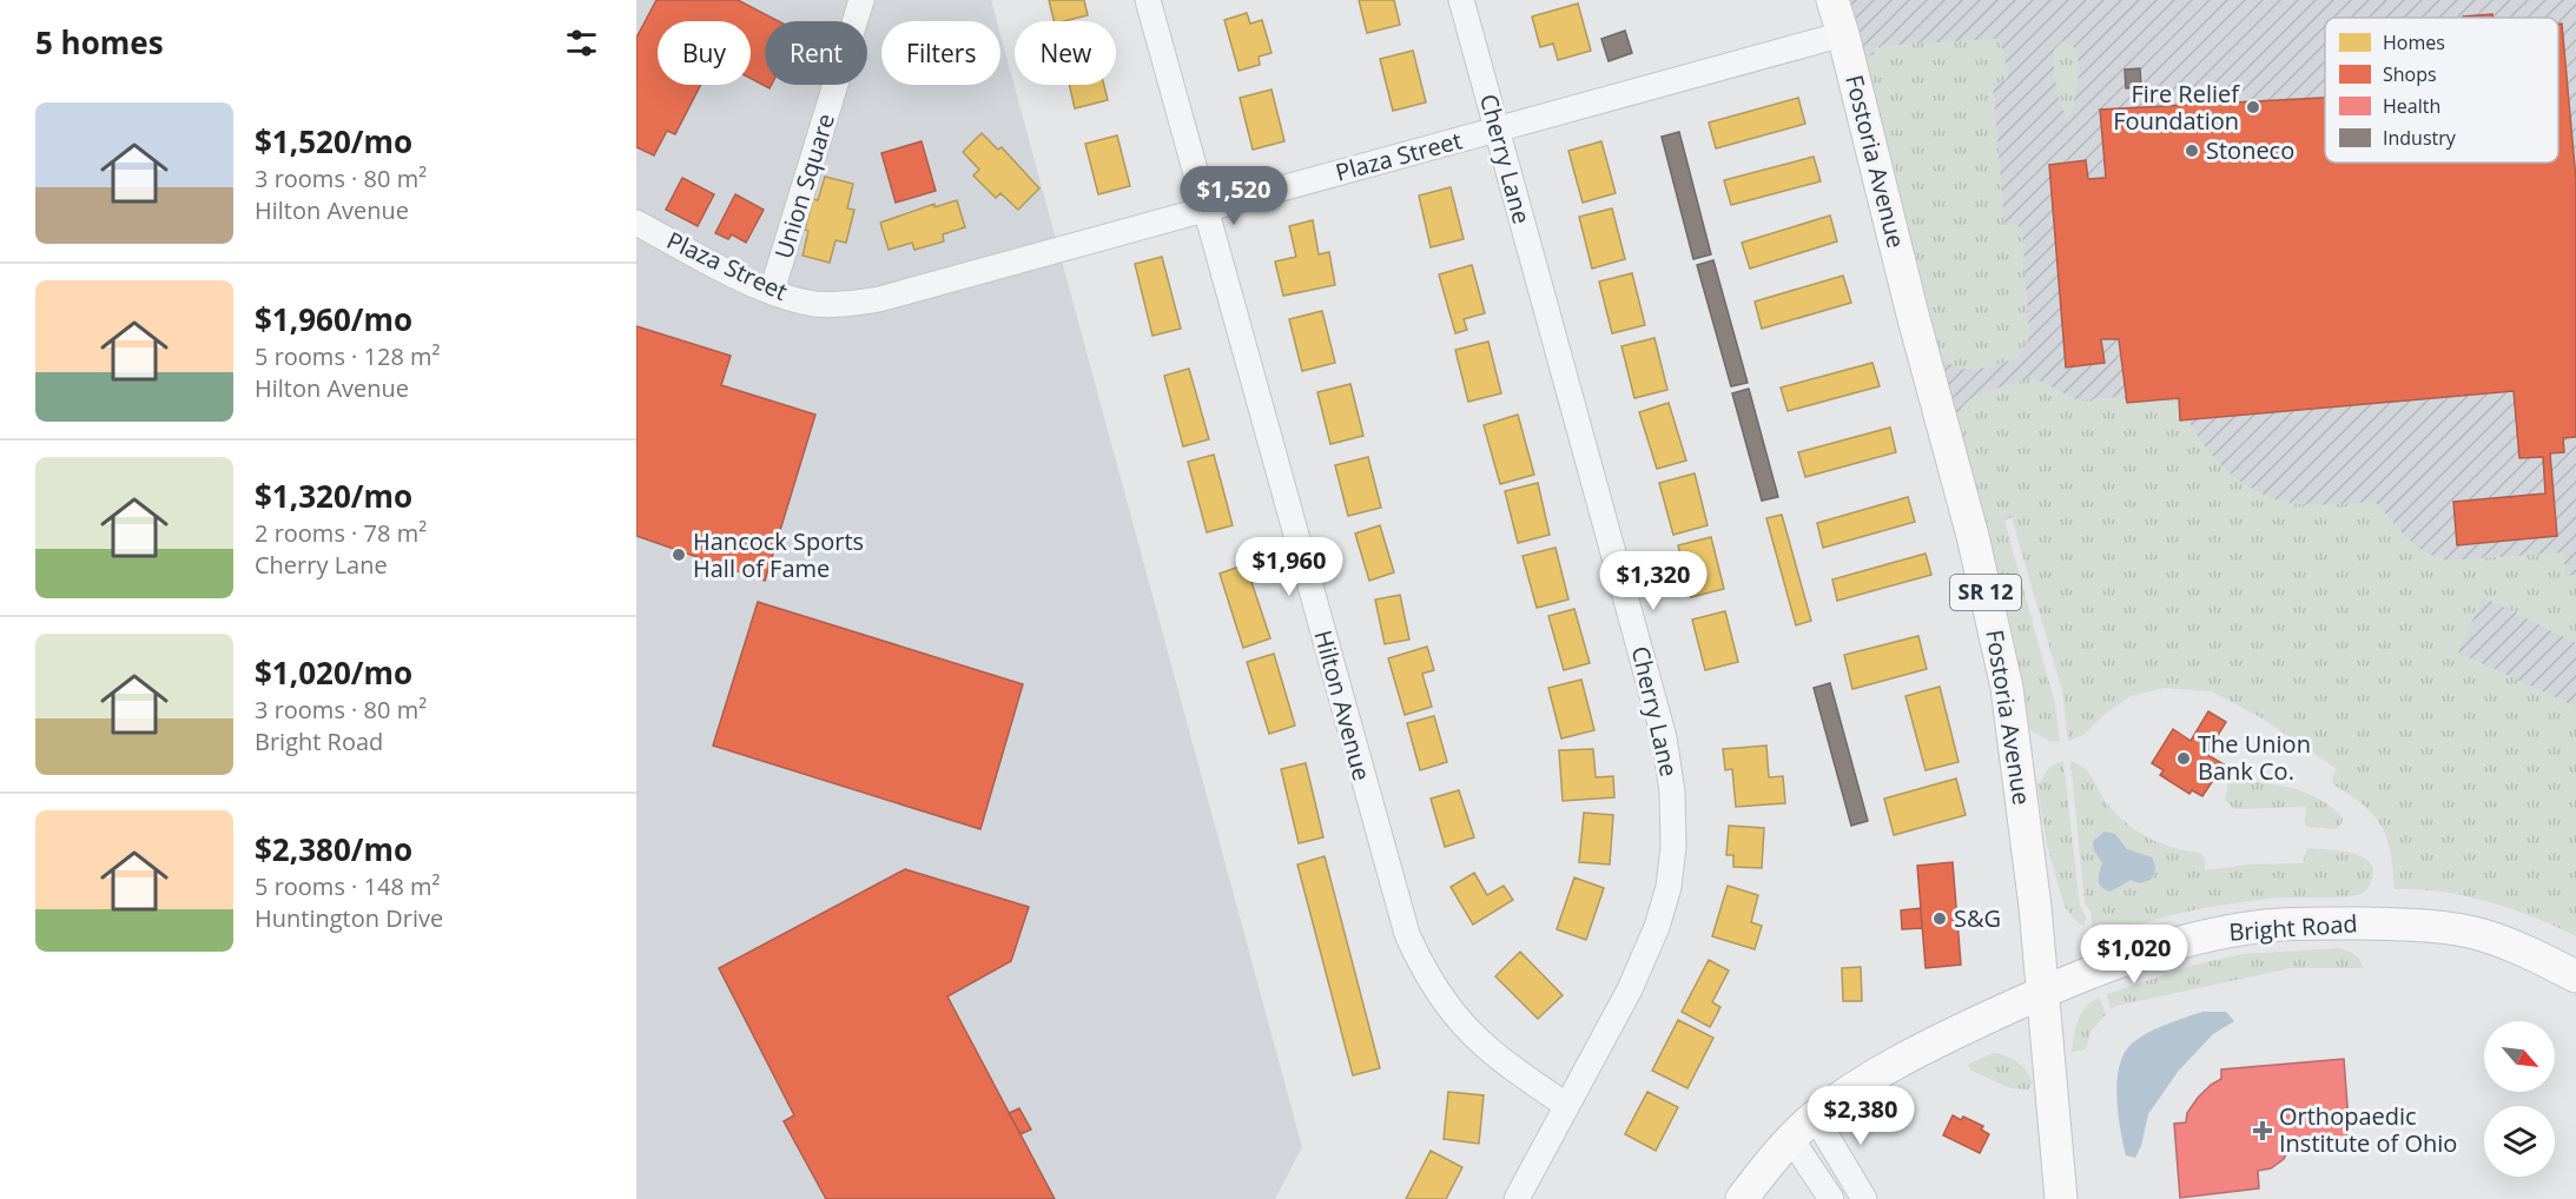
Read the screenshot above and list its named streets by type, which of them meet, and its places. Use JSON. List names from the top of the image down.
{
  "streets": {
    "main road": ["Fostoria Avenue", "SR 12", "Bright Road"],
    "street": [
      "Plaza Street",
      "Cherry Lane",
      "Union Square",
      "Hilton Avenue"
    ]
  },
  "crossings": [
    ["Plaza Street", "Cherry Lane"],
    ["Plaza Street", "Fostoria Avenue"],
    ["Plaza Street", "Union Square"],
    ["Plaza Street", "Hilton Avenue"],
    ["Cherry Lane", "Hilton Avenue"],
    ["Fostoria Avenue", "Bright Road"]
  ],
  "places": {
    "other": [
      "Fire Relief Foundation",
      "Stoneco",
      "Hancock Sports Hall of Fame",
      "The Union Bank Co.",
      "S&G"
    ],
    "health": ["Orthopaedic Institute of Ohio"]
  },
  "legend": [
    "Homes",
    "Shops",
    "Health",
    "Industry"
  ],
  "north": "bottom right",
  "page": {
    "heading": "5 homes",
    "chip": [
      "Buy",
      "Rent",
      "Filters",
      "New"
    ],
    "list": [
      {
        "name": "$1,520/mo",
        "note": "3 rooms · 80 m² · Hilton Avenue"
      },
      {
        "name": "$1,960/mo",
        "note": "5 rooms · 128 m² · Hilton Avenue"
      },
      {
        "name": "$1,320/mo",
        "note": "2 rooms · 78 m² · Cherry Lane"
      },
      {
        "name": "$1,020/mo",
        "note": "3 rooms · 80 m² · Bright Road"
      },
      {
        "name": "$2,380/mo",
        "note": "5 rooms · 148 m² · Huntington Drive"
      }
    ],
    "price": [
      "$1,520",
      "$1,960",
      "$1,320",
      "$1,020",
      "$2,380"
    ]
  }
}
